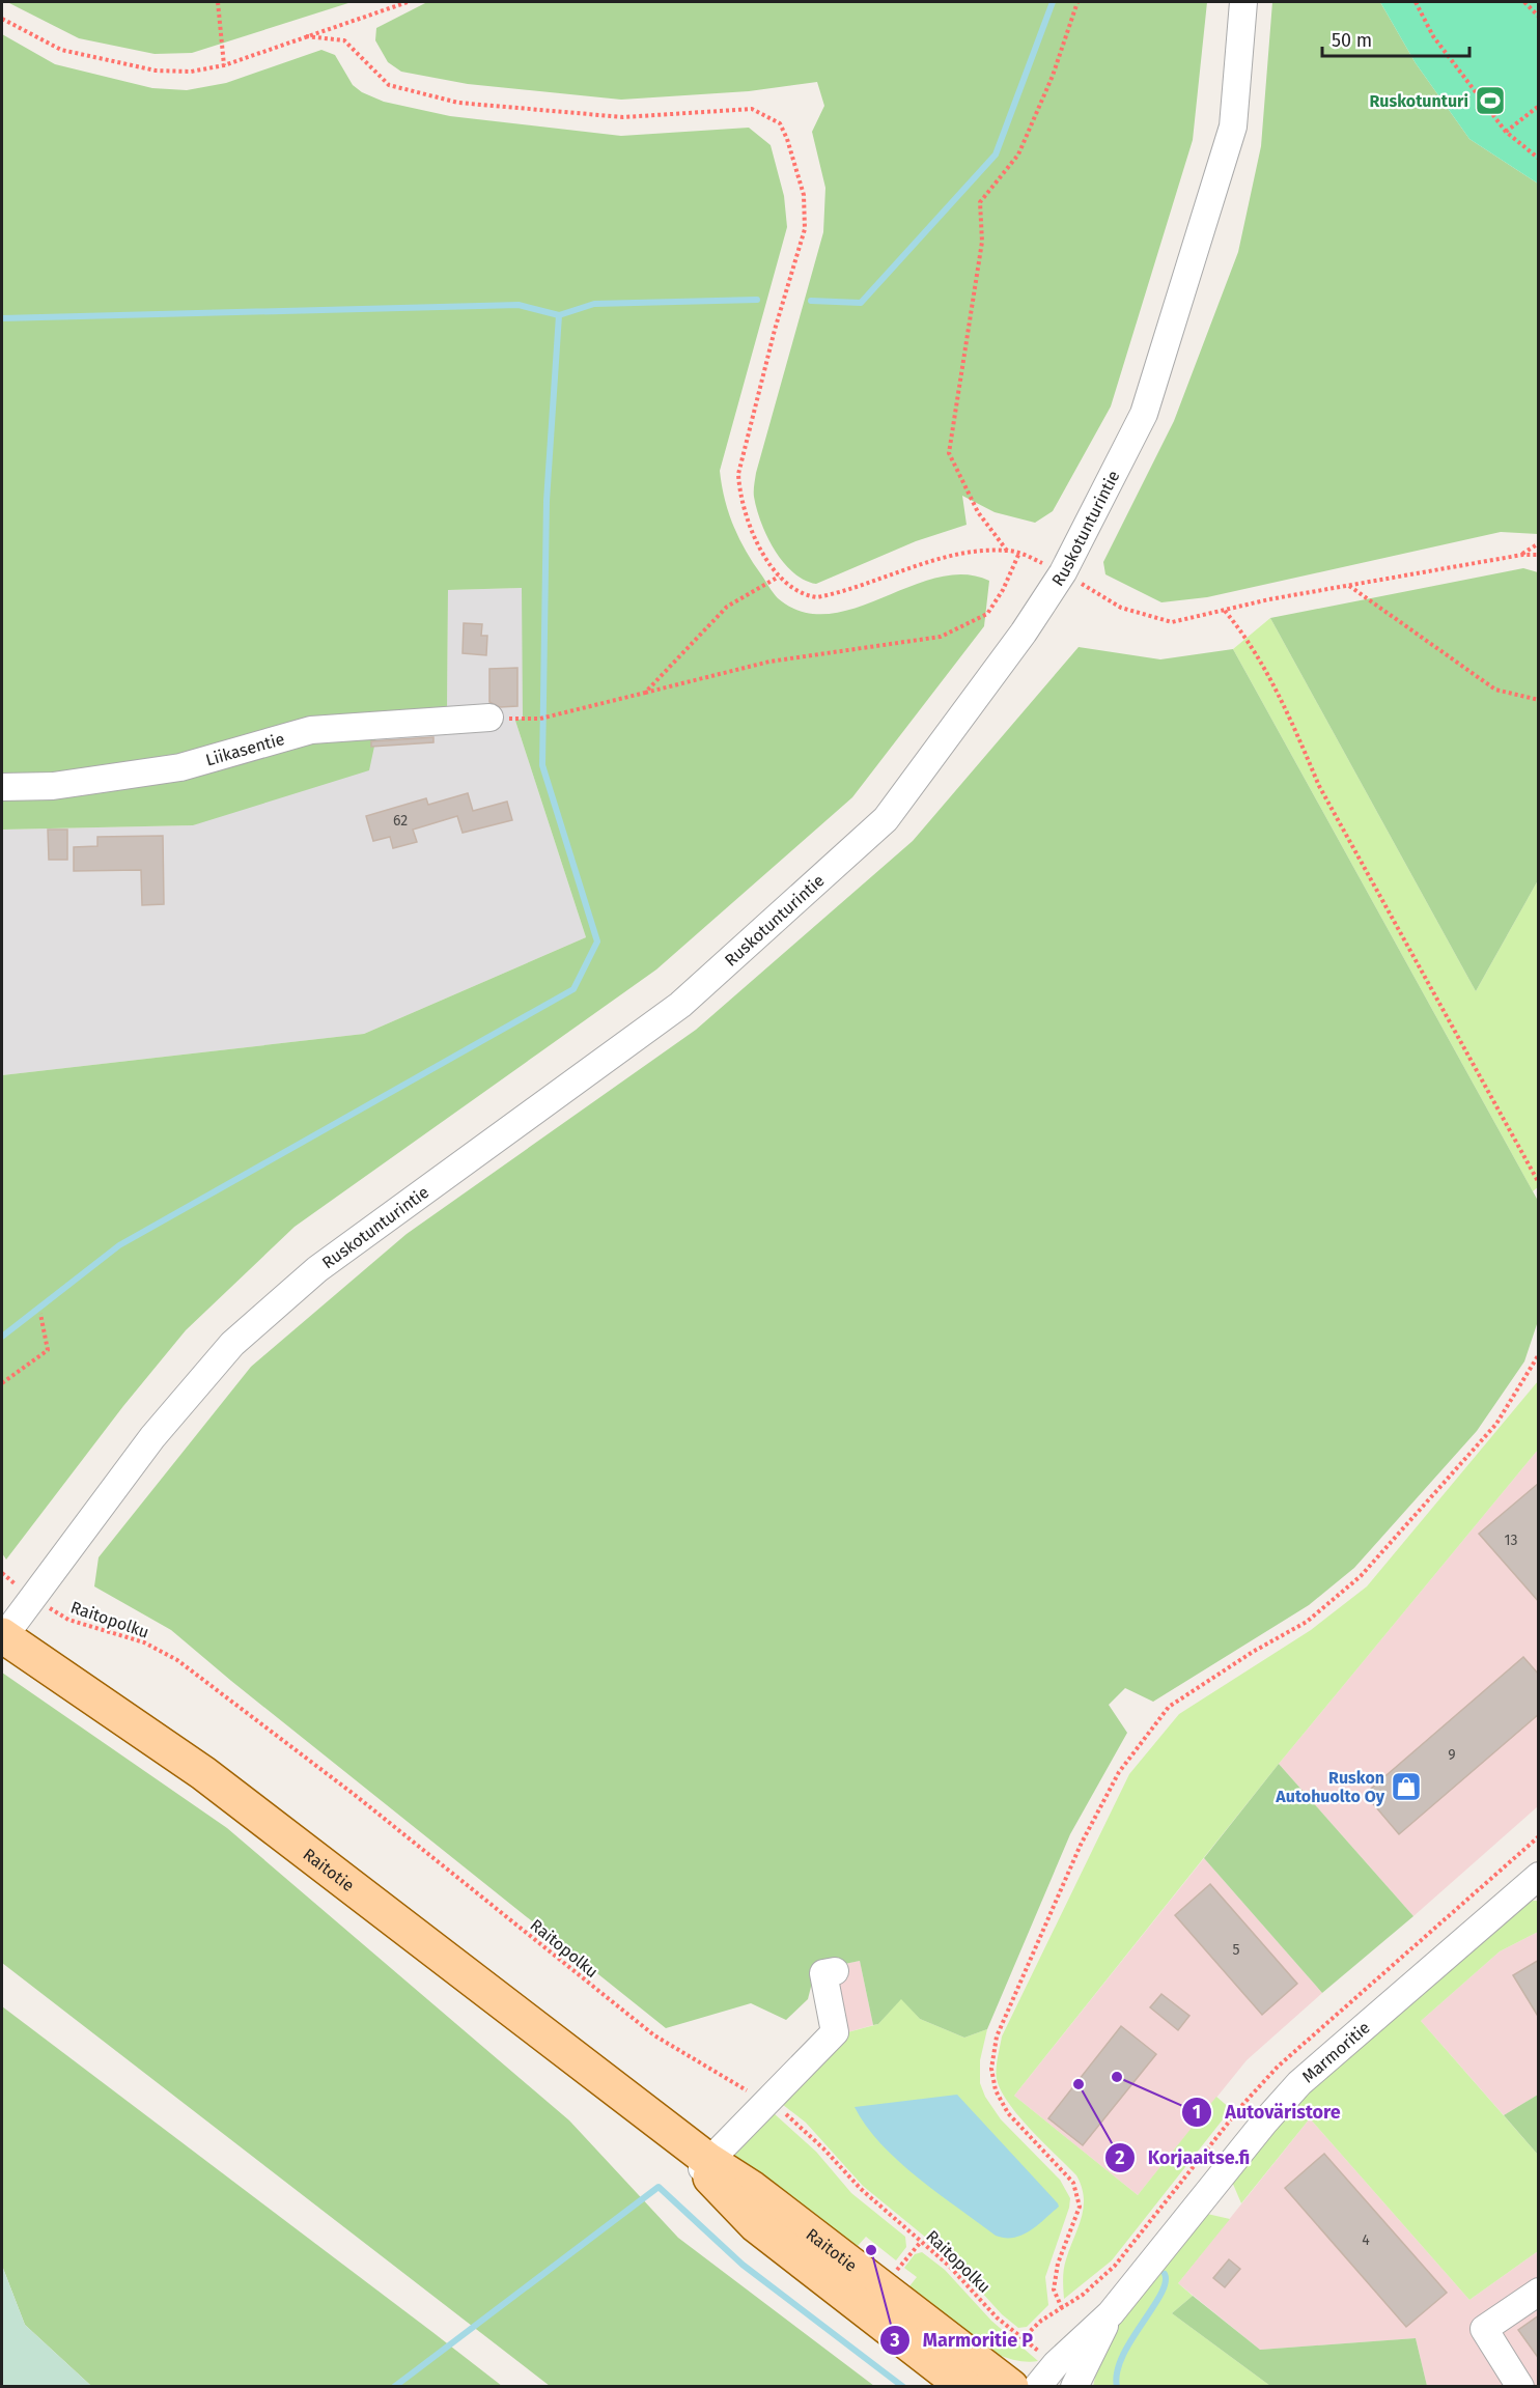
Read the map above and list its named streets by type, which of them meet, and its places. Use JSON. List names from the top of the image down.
{
  "streets": {
    "main road": ["Raitotie"],
    "street": ["Ruskotunturintie", "Liikasentie", "Marmoritie"],
    "path": ["Raitopolku"]
  },
  "crossings": [
    ["Ruskotunturintie", "Raitopolku"],
    ["Ruskotunturintie", "Raitotie"],
    ["Raitopolku", "Marmoritie"]
  ],
  "places": {
    "sports": ["Ruskotunturi"],
    "shop": ["Ruskon Autohuolto Oy"],
    "other": ["Autoväristore", "Korjaaitse.fi", "Marmoritie P"]
  },
  "house_numbers": [
    "62",
    "13",
    "9",
    "5",
    "4"
  ],
  "scale_bar": "50 m"
}
